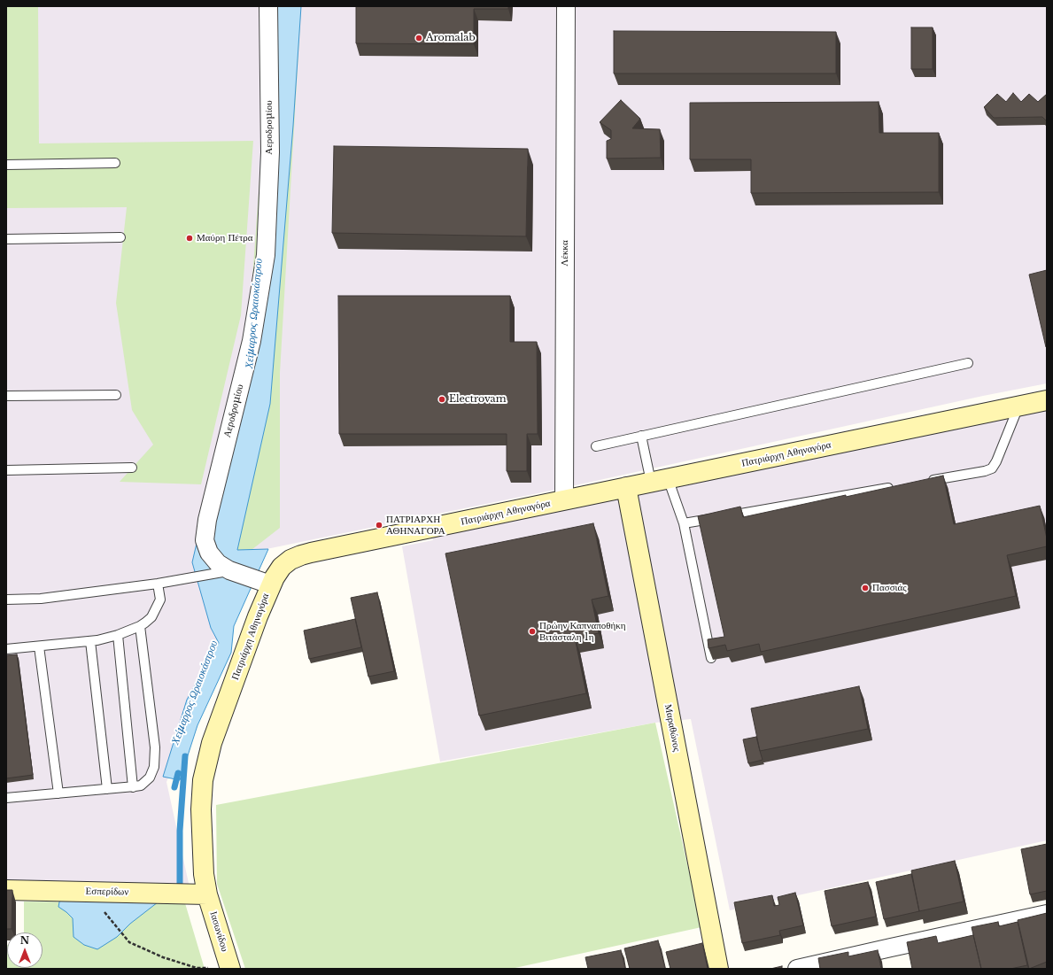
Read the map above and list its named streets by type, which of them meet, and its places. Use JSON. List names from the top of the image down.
{
  "streets": {
    "street": [
      "Αεροδρομίου",
      "Λέκκα",
      "Πατριάρχη Αθηναγόρα",
      "Μαραθώνος",
      "Εσπερίδων",
      "Ιασωνίδου"
    ]
  },
  "crossings": [
    ["Αεροδρομίου", "Πατριάρχη Αθηναγόρα"],
    ["Λέκκα", "Πατριάρχη Αθηναγόρα"],
    ["Πατριάρχη Αθηναγόρα", "Μαραθώνος"],
    ["Πατριάρχη Αθηναγόρα", "Εσπερίδων"],
    ["Πατριάρχη Αθηναγόρα", "Ιασωνίδου"],
    ["Εσπερίδων", "Ιασωνίδου"]
  ],
  "water": ["Χείμαρρος Ωραιοκάστρου"],
  "places": [
    "Aromalab",
    "Μαύρη Πέτρα",
    "Electrovam",
    "ΠΑΤΡΙΑΡΧΗ ΑΘΗΝΑΓΟΡΑ",
    "Πασσιάς",
    "Πρώην Καπναποθήκη Βιτάσταλη 1η"
  ],
  "north": "top"
}
